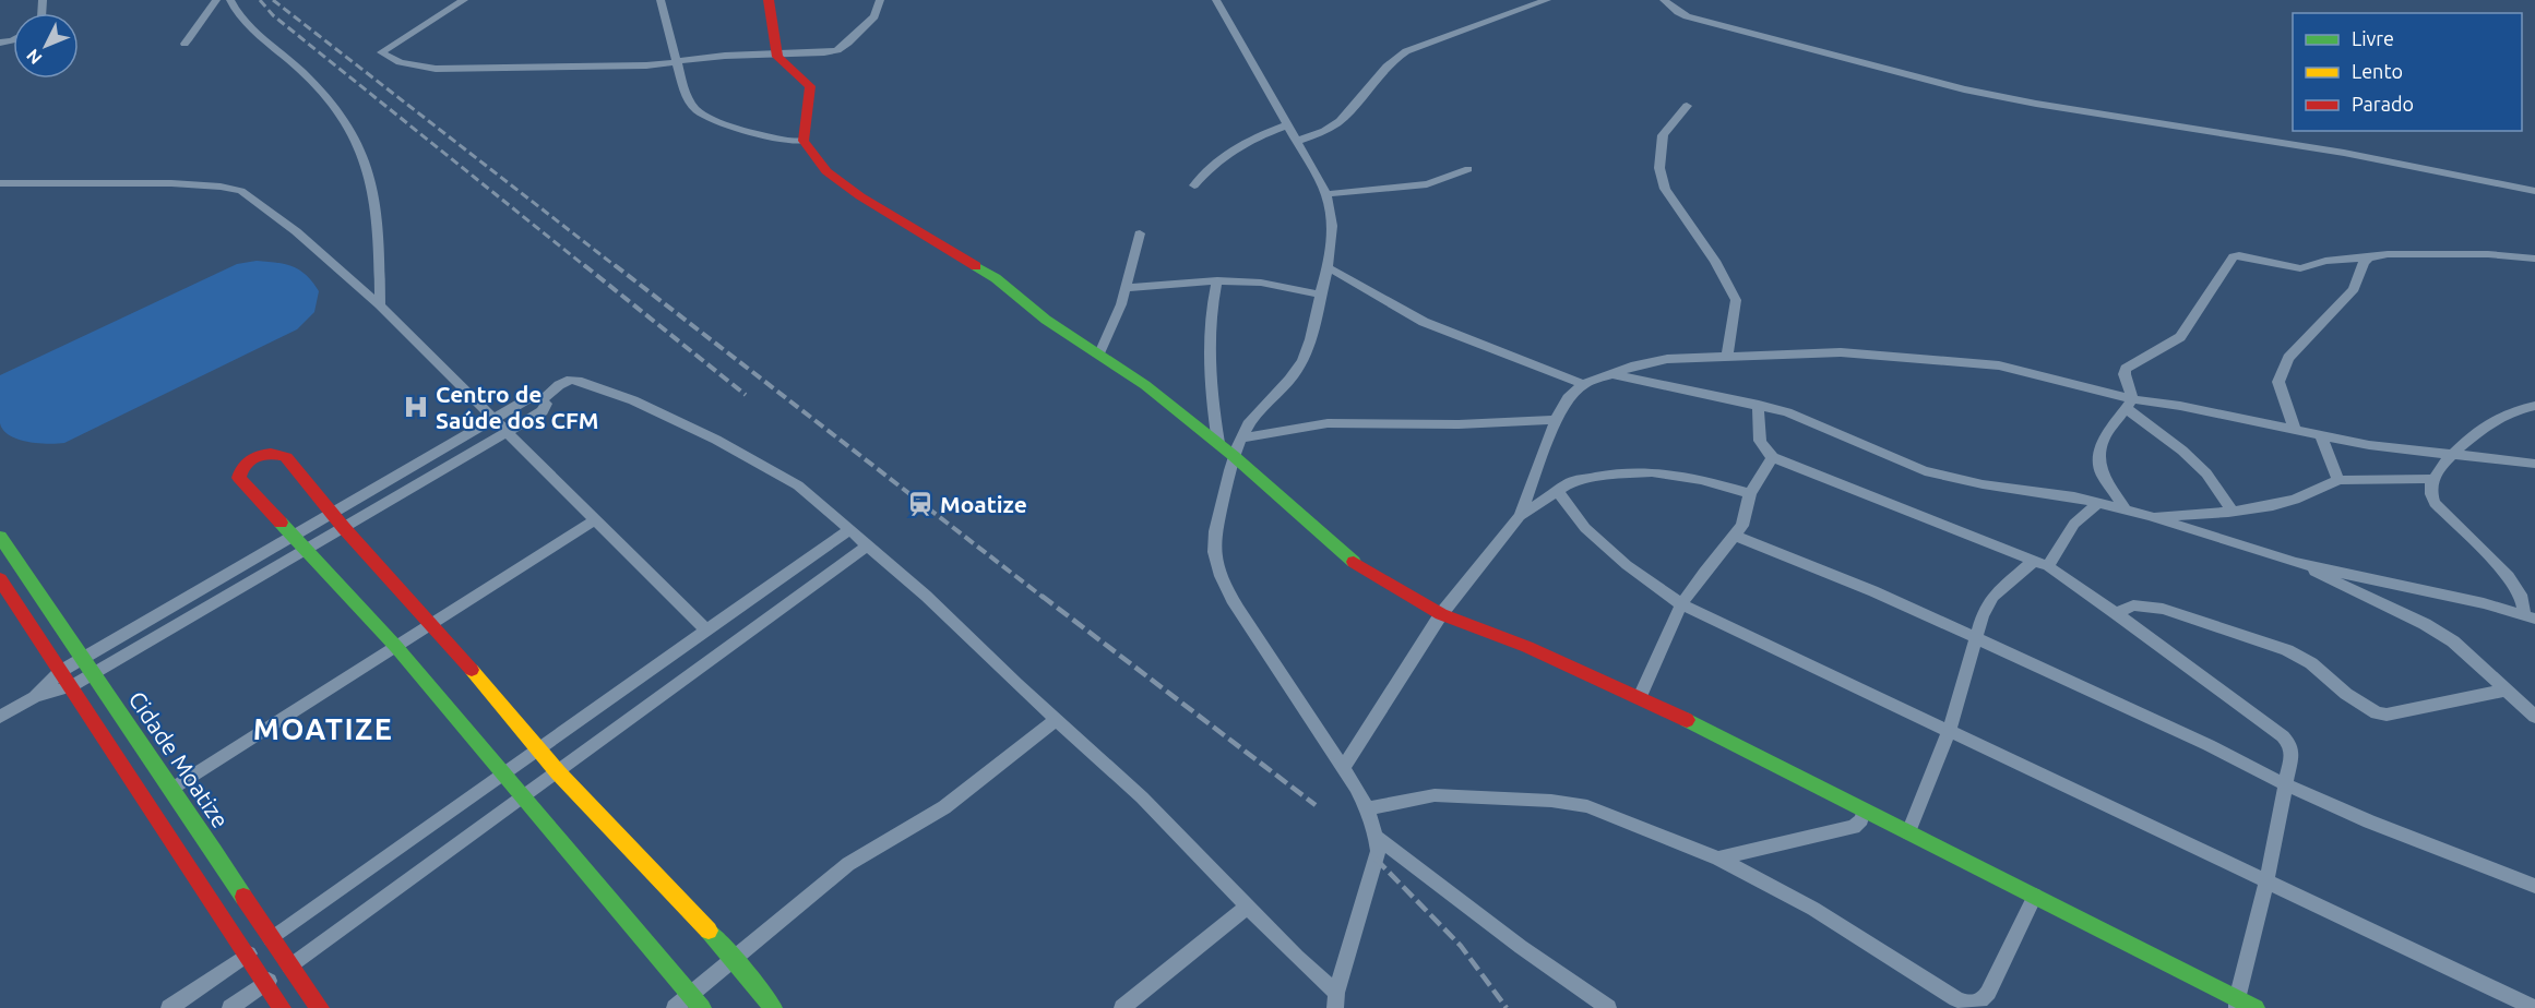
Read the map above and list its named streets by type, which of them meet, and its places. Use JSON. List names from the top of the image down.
{
  "streets": {
    "main road": ["Cidade Moatize"]
  },
  "districts": ["MOATIZE"],
  "places": {
    "hospital": ["Centro de Saúde dos CFM"],
    "station": ["Moatize"]
  },
  "legend": ["Livre", "Lento", "Parado"],
  "north": "bottom left"
}
